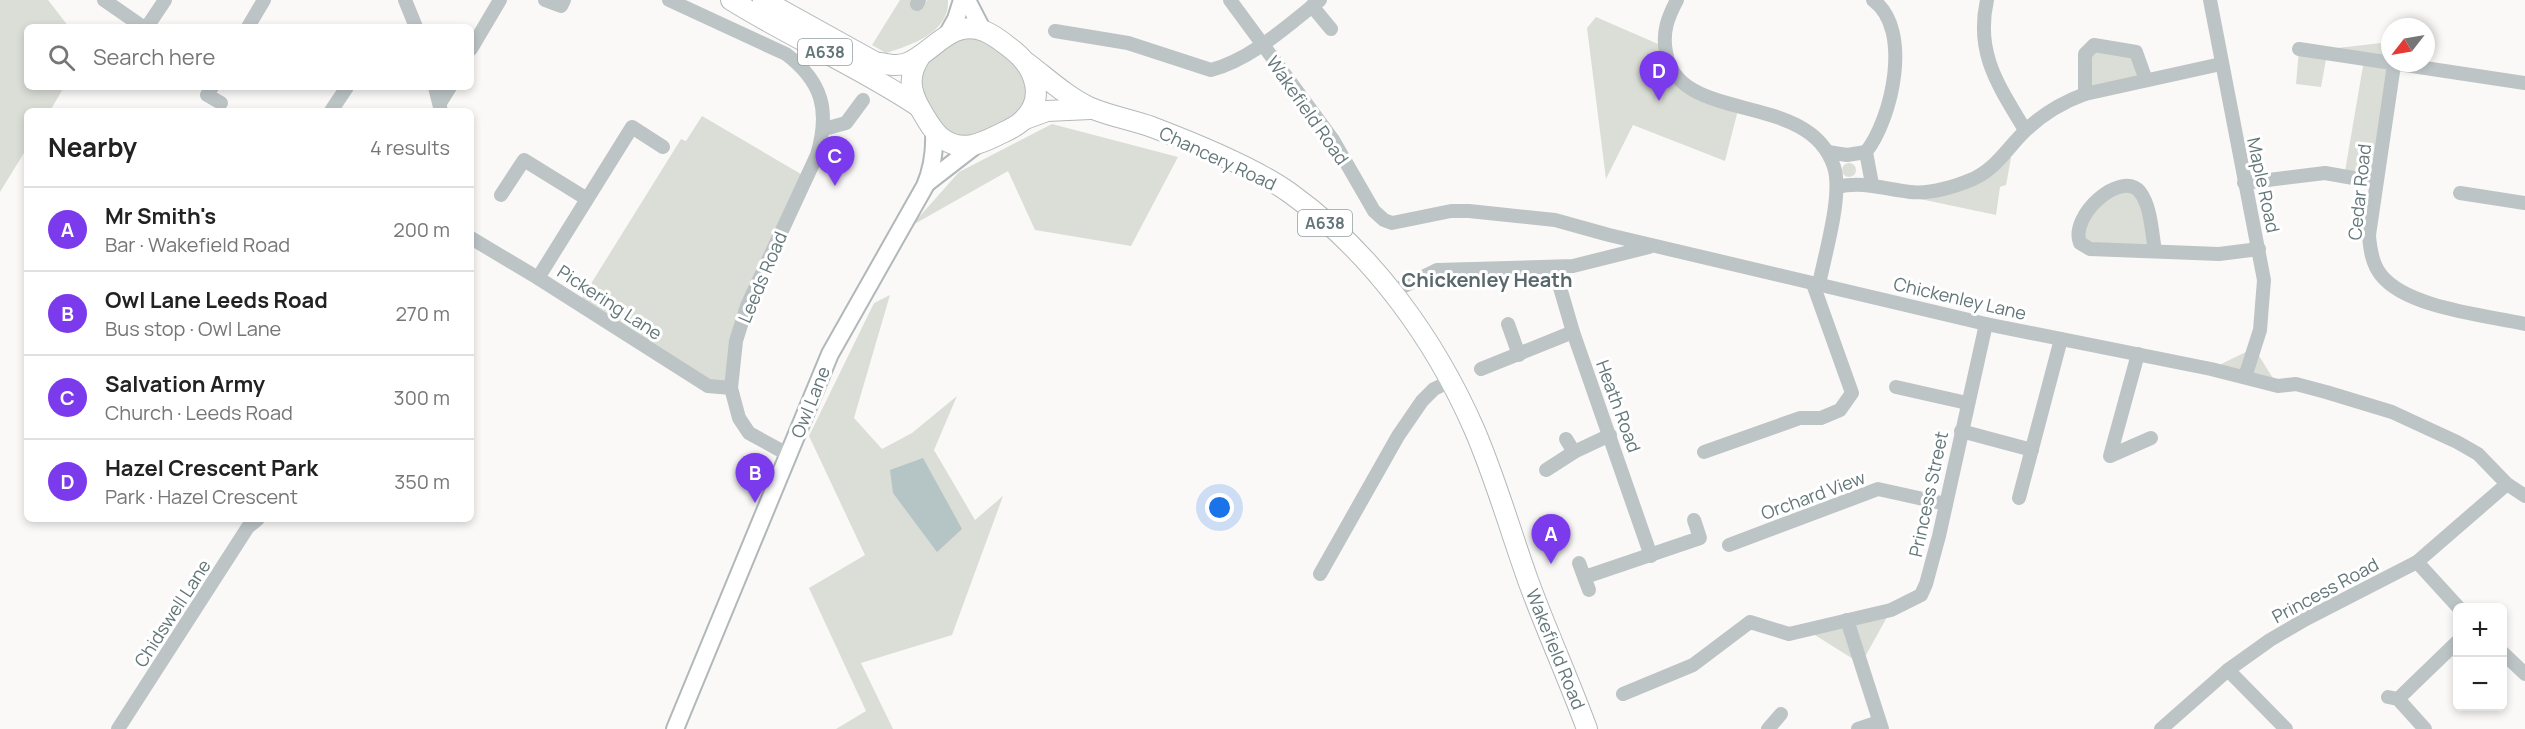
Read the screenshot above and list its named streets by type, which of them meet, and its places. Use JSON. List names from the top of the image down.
{
  "streets": {
    "highway": ["A638", "Wakefield Road", "Chancery Road"],
    "main road": ["Owl Lane"],
    "street": [
      "Maple Road",
      "Cedar Road",
      "Leeds Road",
      "Chickenley Lane",
      "Pickering Lane",
      "Heath Road",
      "Princess Street",
      "Orchard View",
      "Princess Road",
      "Chidswell Lane"
    ]
  },
  "crossings": [
    ["A638", "Chancery Road"],
    ["A638", "Owl Lane"],
    ["Wakefield Road", "Chancery Road"],
    ["Wakefield Road", "Chickenley Lane"],
    ["Chancery Road", "Owl Lane"],
    ["Maple Road", "Chickenley Lane"],
    ["Leeds Road", "Pickering Lane"],
    ["Leeds Road", "Owl Lane"],
    ["Chickenley Lane", "Princess Street"],
    ["Chickenley Lane", "Princess Road"],
    ["Princess Street", "Orchard View"]
  ],
  "districts": ["Chickenley Heath"],
  "north": "bottom left",
  "page": {
    "search": "Search here",
    "pins": [
      "D",
      "C",
      "B",
      "A"
    ],
    "heading": ["Nearby", "4 results"],
    "list": [
      {
        "mark": "A",
        "name": "Mr Smith's",
        "note": "Bar · Wakefield Road",
        "value": "200 m"
      },
      {
        "mark": "B",
        "name": "Owl Lane Leeds Road",
        "note": "Bus stop · Owl Lane",
        "value": "270 m"
      },
      {
        "mark": "C",
        "name": "Salvation Army",
        "note": "Church · Leeds Road",
        "value": "300 m"
      },
      {
        "mark": "D",
        "name": "Hazel Crescent Park",
        "note": "Park · Hazel Crescent",
        "value": "350 m"
      }
    ],
    "map_buttons": ["+", "−"]
  }
}
